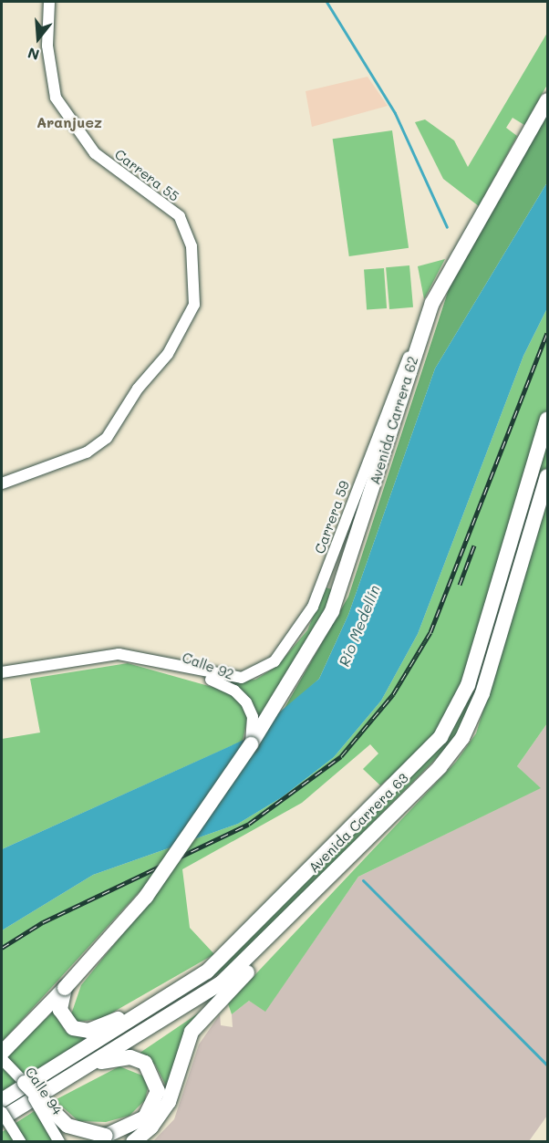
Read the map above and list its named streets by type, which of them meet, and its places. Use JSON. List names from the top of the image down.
{
  "streets": {
    "highway": ["Avenida Carrera 62", "Avenida Carrera 63"],
    "main road": [
      "Carrera 55",
      "Carrera 59",
      "Calle 92",
      "Calle 94"
    ]
  },
  "crossings": [
    ["Avenida Carrera 62", "Carrera 59"],
    ["Avenida Carrera 62", "Calle 92"],
    ["Carrera 59", "Calle 92"]
  ],
  "districts": ["Aranjuez"],
  "water": ["Río Medellín"],
  "north": "bottom"
}
